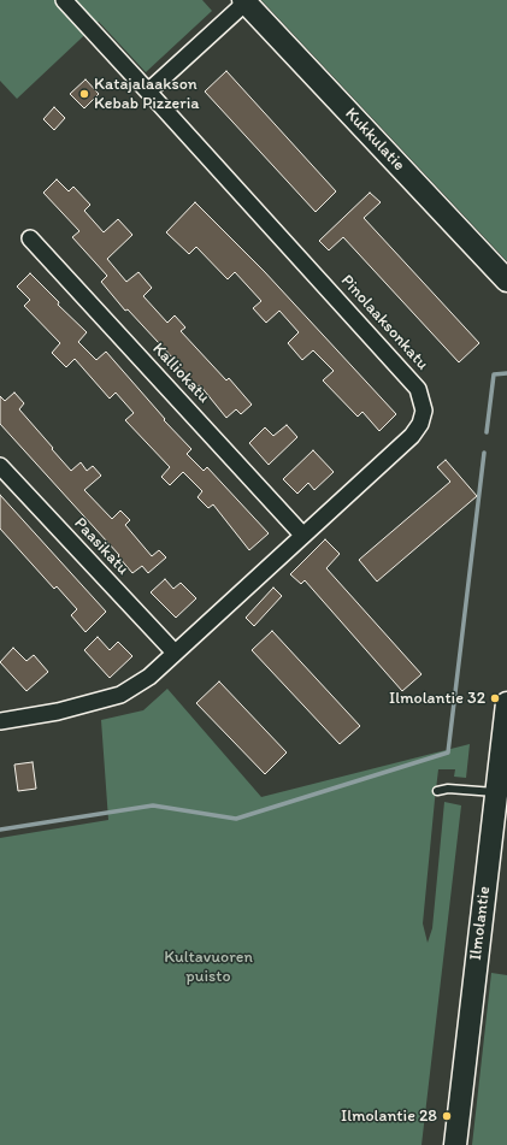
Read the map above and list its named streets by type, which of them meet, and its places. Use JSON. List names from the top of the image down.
{
  "streets": {
    "street": [
      "Kukkulatie",
      "Pinolaaksonkatu",
      "Kalliokatu",
      "Paasikatu",
      "Ilmolantie"
    ]
  },
  "crossings": [
    ["Pinolaaksonkatu", "Kalliokatu"],
    ["Pinolaaksonkatu", "Paasikatu"]
  ],
  "parks": ["Kultavuoren puisto"],
  "places": ["Katajalaakson Kebab Pizzeria", "Ilmolantie 32", "Ilmolantie 28"]
}
